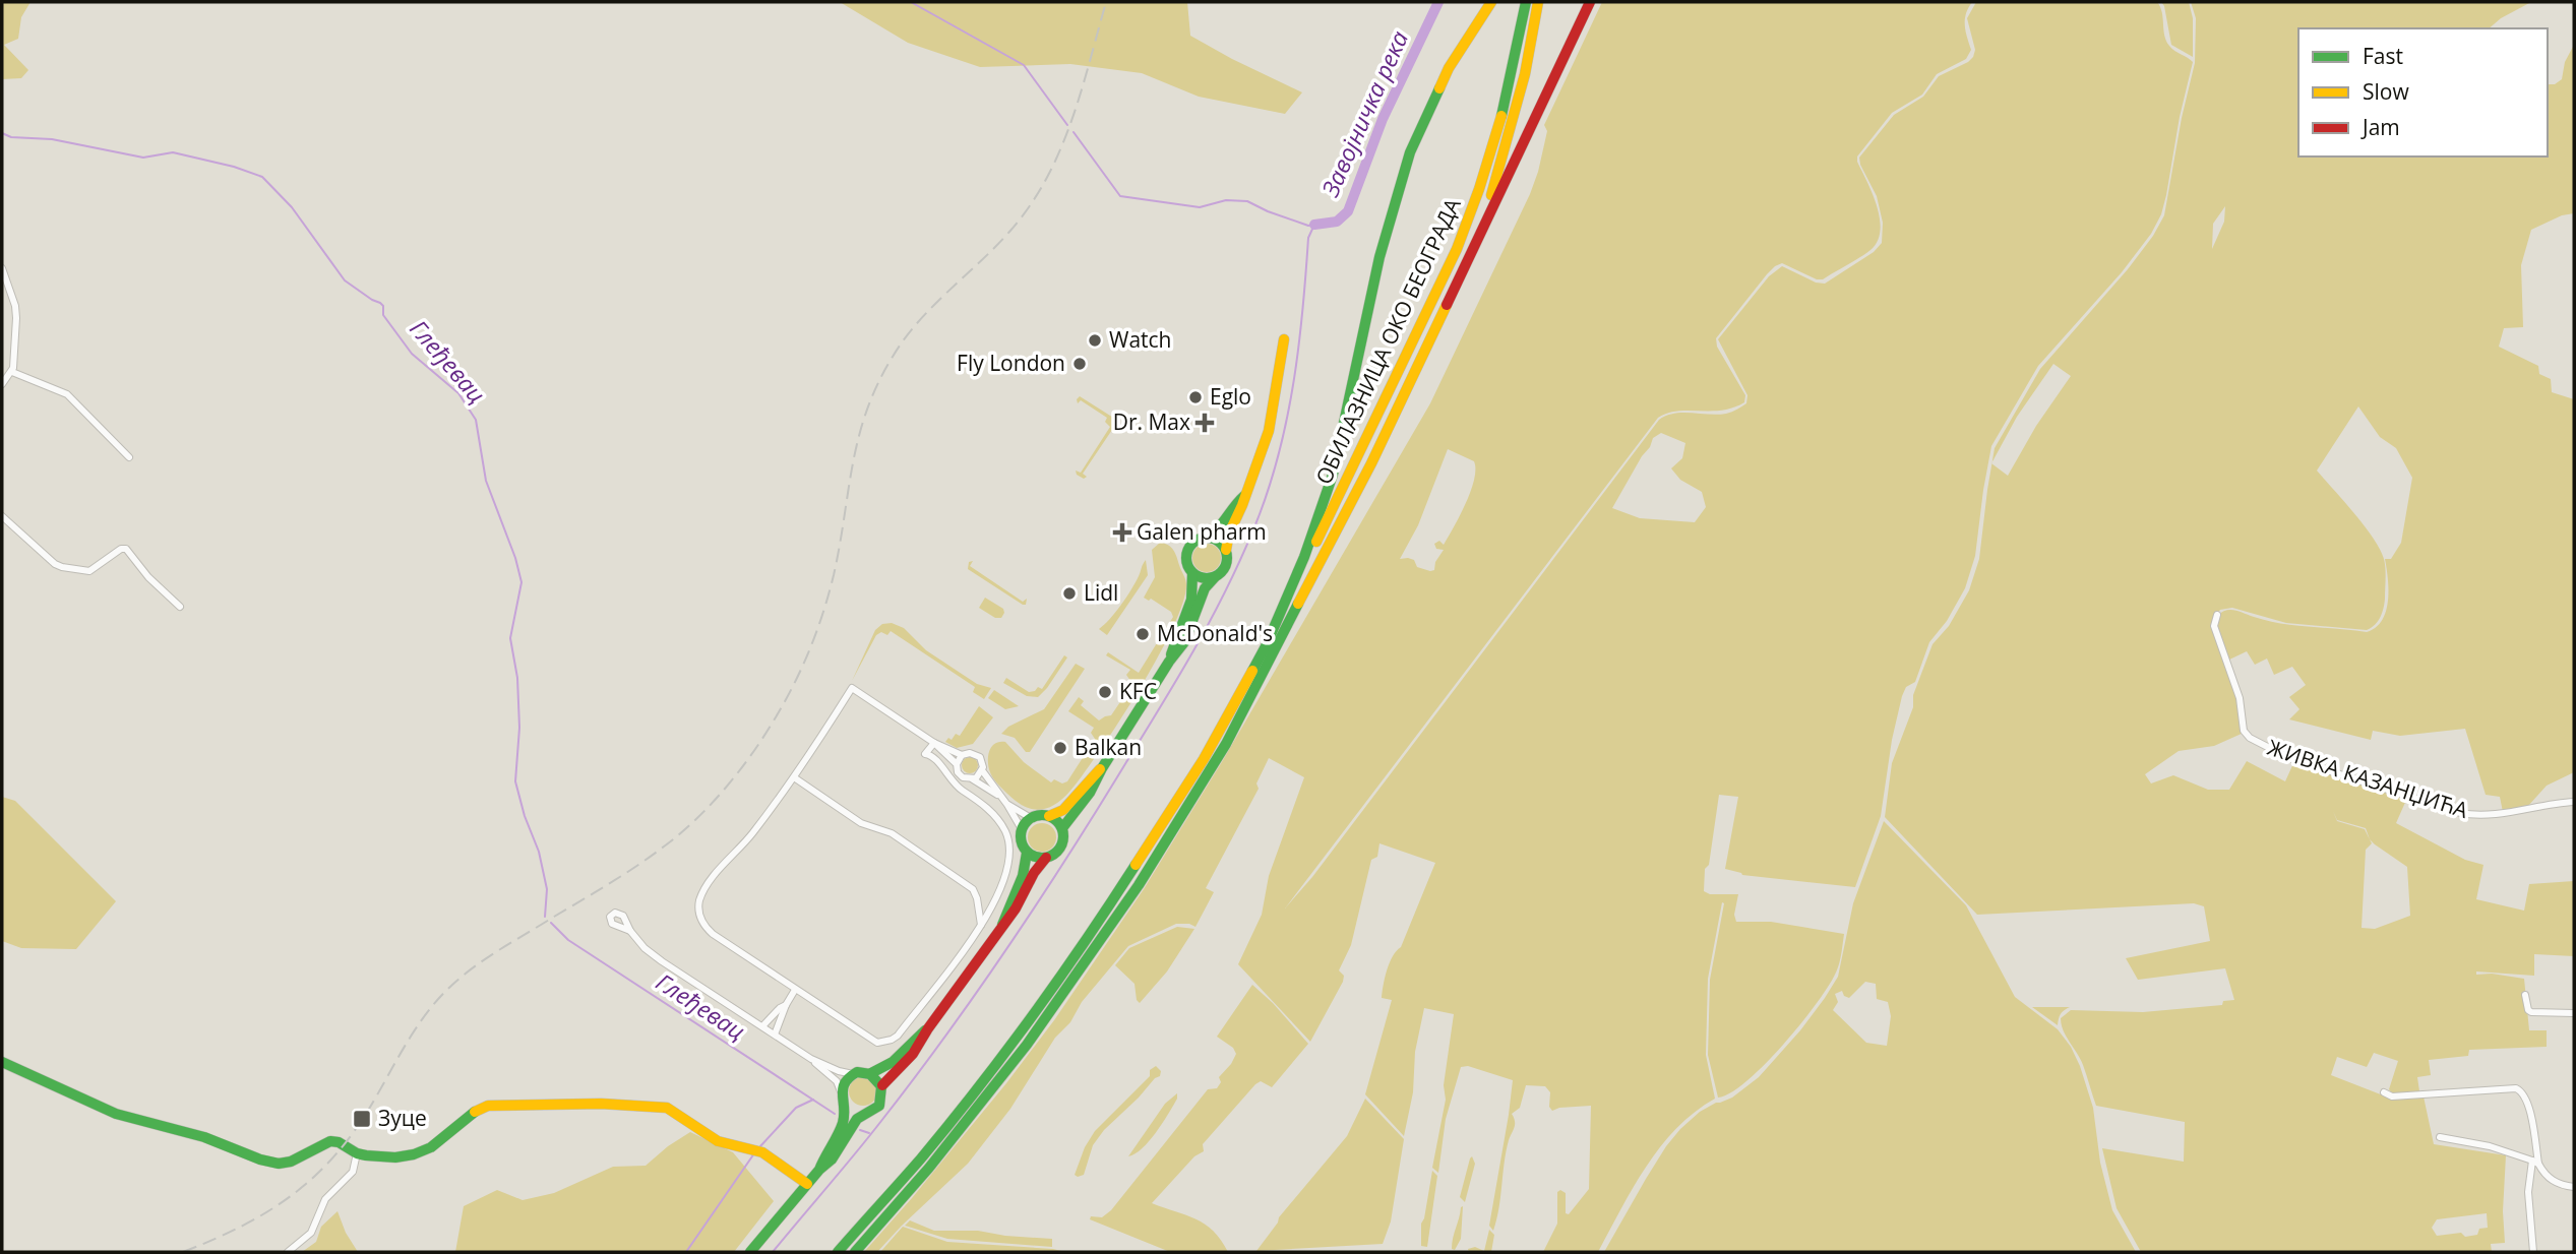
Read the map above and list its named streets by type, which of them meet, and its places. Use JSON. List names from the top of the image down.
{
  "streets": {
    "main road": ["ОБИЛАЗНИЦА ОКО БЕОГРАДА"],
    "street": ["ЖИВКА КАЗАНЏИЋА"]
  },
  "water": ["Завојничка река", "Глеђевац"],
  "places": {
    "other": [
      "Watch",
      "Fly London",
      "Eglo",
      "Lidl",
      "McDonald's",
      "KFC",
      "Balkan"
    ],
    "health": ["Dr. Max", "Galen pharm"],
    "transit": ["Зуце"]
  },
  "legend": ["Fast", "Slow", "Jam"]
}
